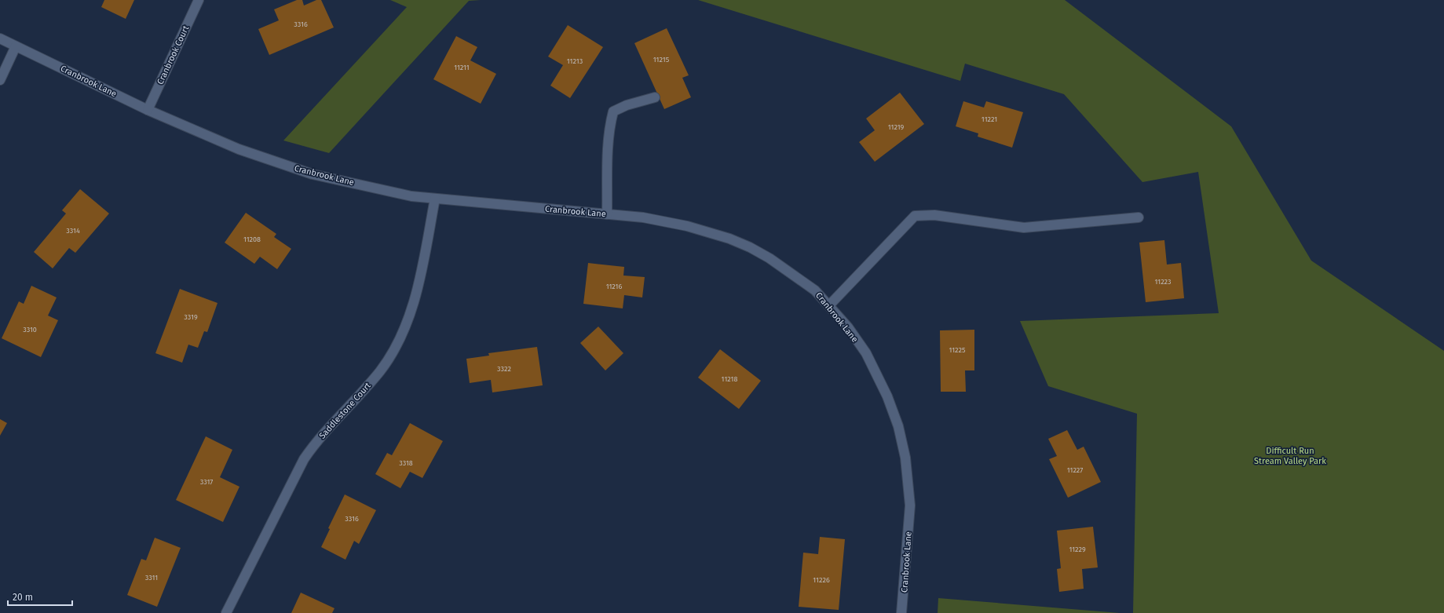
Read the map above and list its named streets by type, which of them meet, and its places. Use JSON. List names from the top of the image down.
{
  "streets": {
    "street": ["Cranbrook Court", "Cranbrook Lane", "Saddlestone Court"]
  },
  "crossings": [
    ["Cranbrook Court", "Cranbrook Lane"],
    ["Cranbrook Lane", "Saddlestone Court"]
  ],
  "parks": ["Difficult Run Stream Valley Park"],
  "house_numbers": [
    "3316",
    "11215",
    "11213",
    "11211",
    "11221",
    "11219",
    "3314",
    "11208",
    "11223",
    "11216",
    "3319",
    "3310",
    "11225",
    "3322",
    "11218",
    "3318",
    "11227",
    "3317",
    "3316",
    "11229",
    "3311",
    "11226"
  ],
  "scale_bar": "20 m"
}
